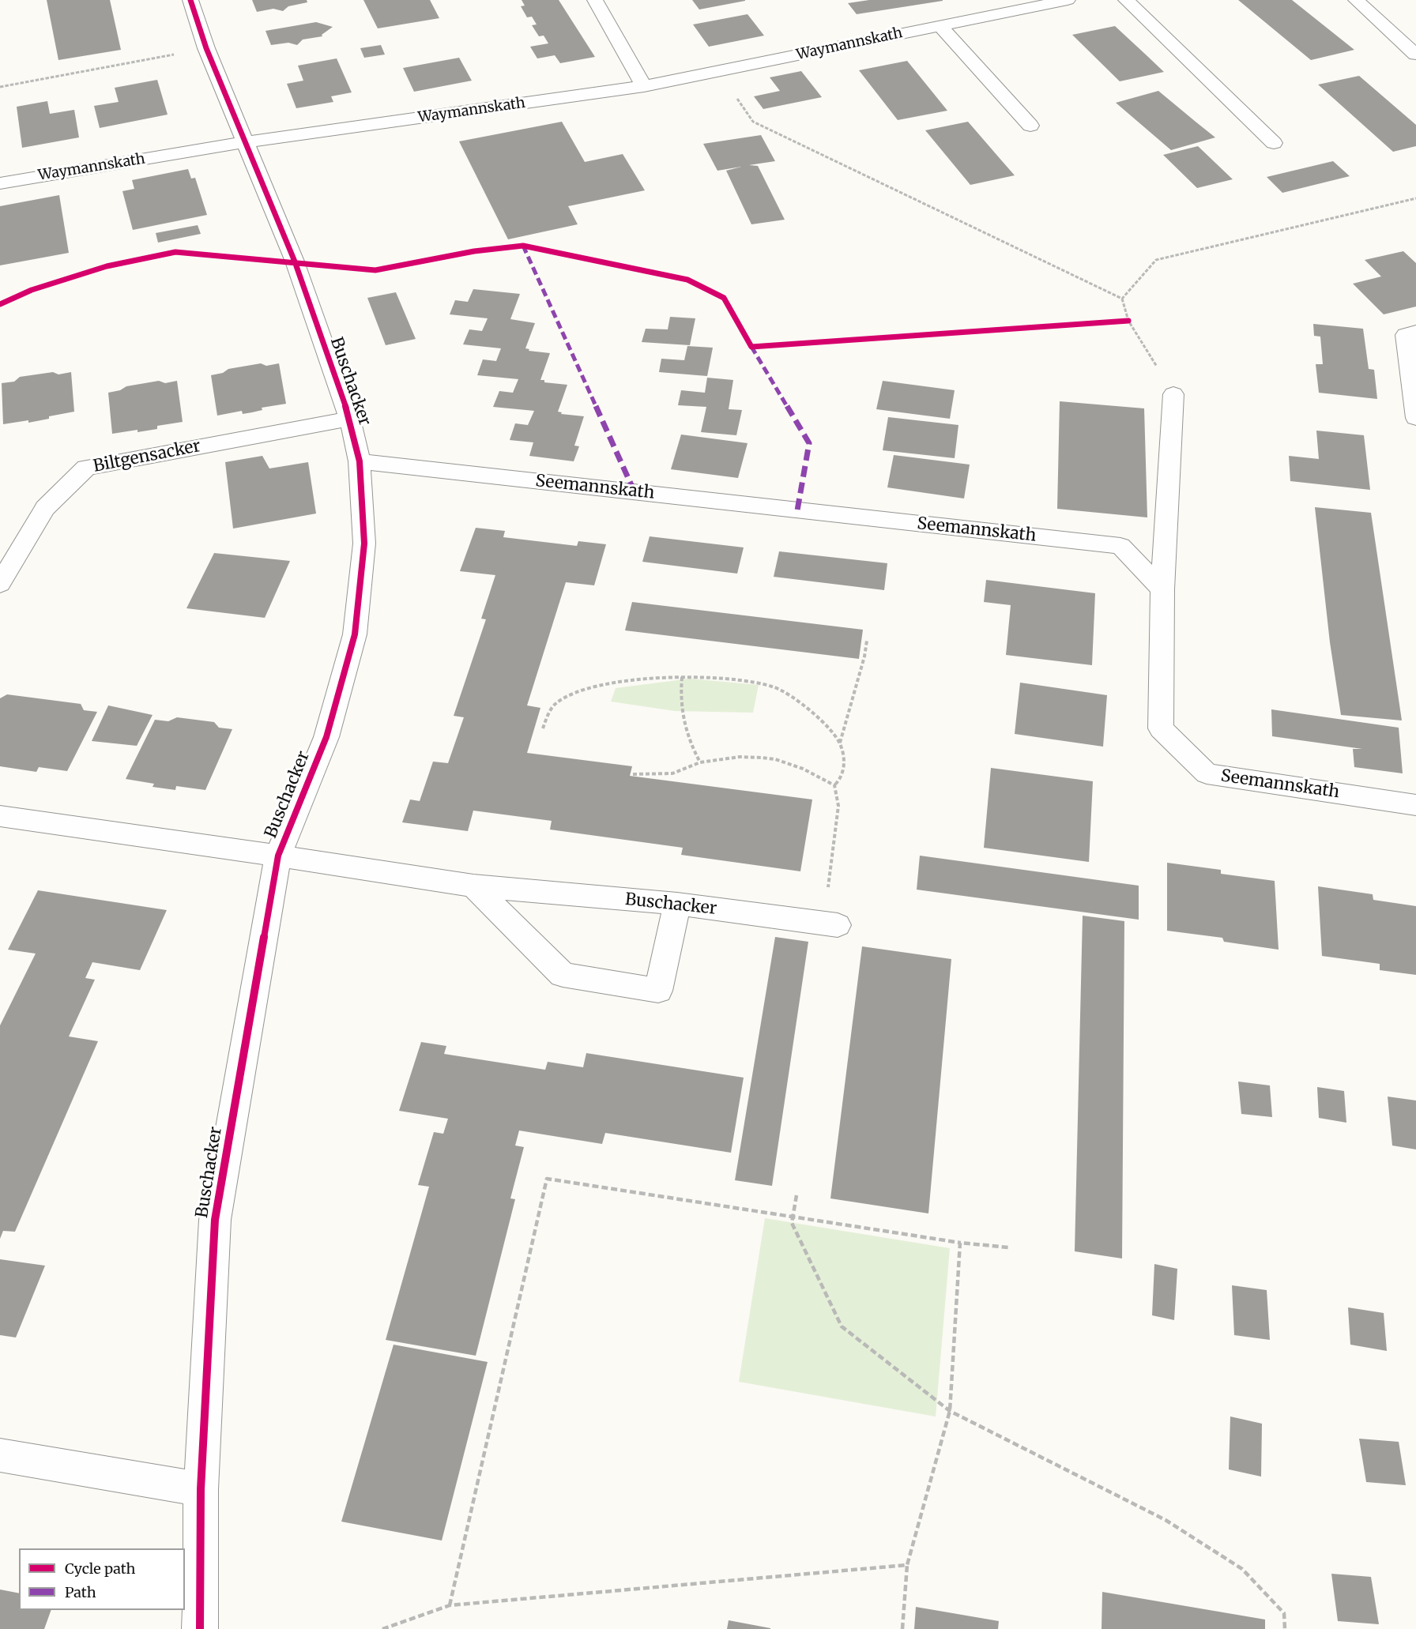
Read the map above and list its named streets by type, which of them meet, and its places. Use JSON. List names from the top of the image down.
{
  "streets": {
    "street": [
      "Waymannskath",
      "Buschacker",
      "Biltgensacker",
      "Seemannskath"
    ]
  },
  "crossings": [
    ["Waymannskath", "Buschacker"],
    ["Buschacker", "Biltgensacker"],
    ["Buschacker", "Seemannskath"]
  ],
  "legend": ["Cycle path", "Path"]
}
